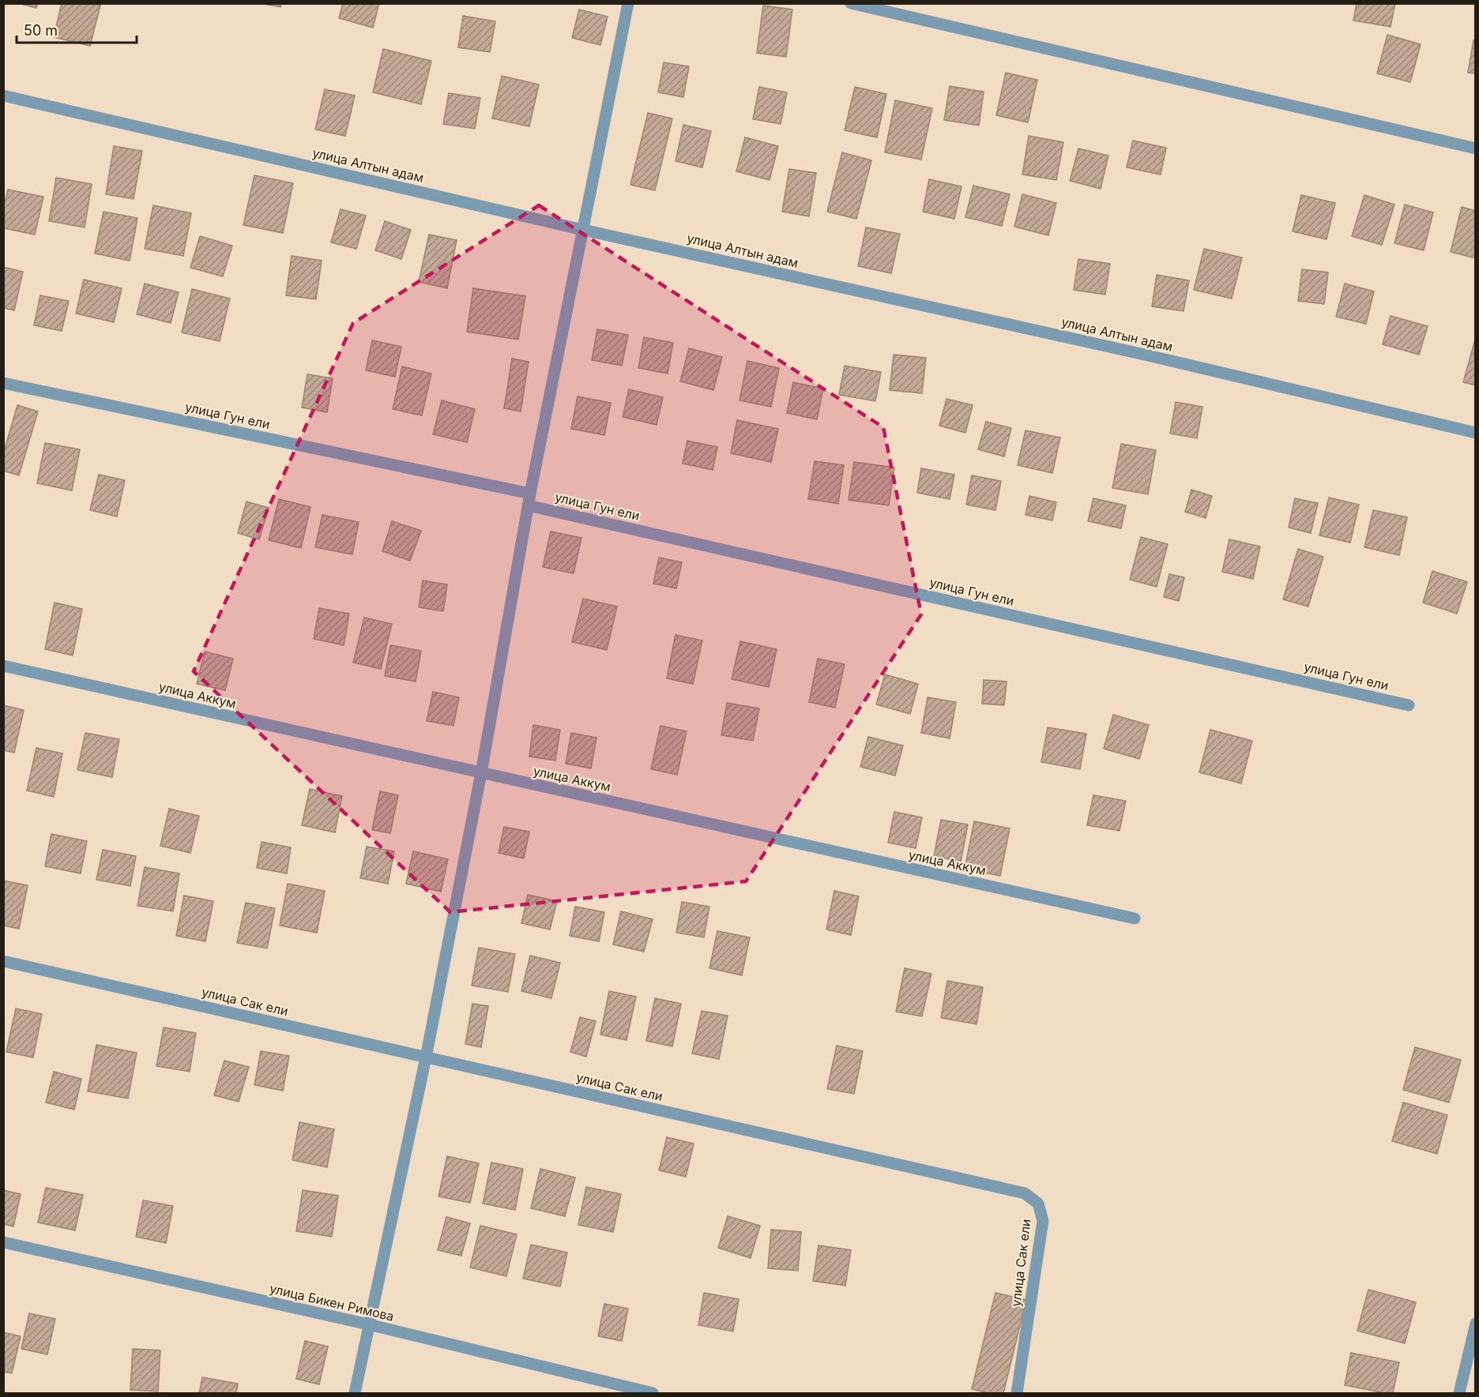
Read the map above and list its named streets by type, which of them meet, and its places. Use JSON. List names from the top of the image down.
{
  "streets": {
    "street": [
      "улица Алтын адам",
      "улица Гун ели",
      "улица Аккум",
      "улица Сак ели",
      "улица Бикен Римова"
    ]
  },
  "scale_bar": "50 m"
}
